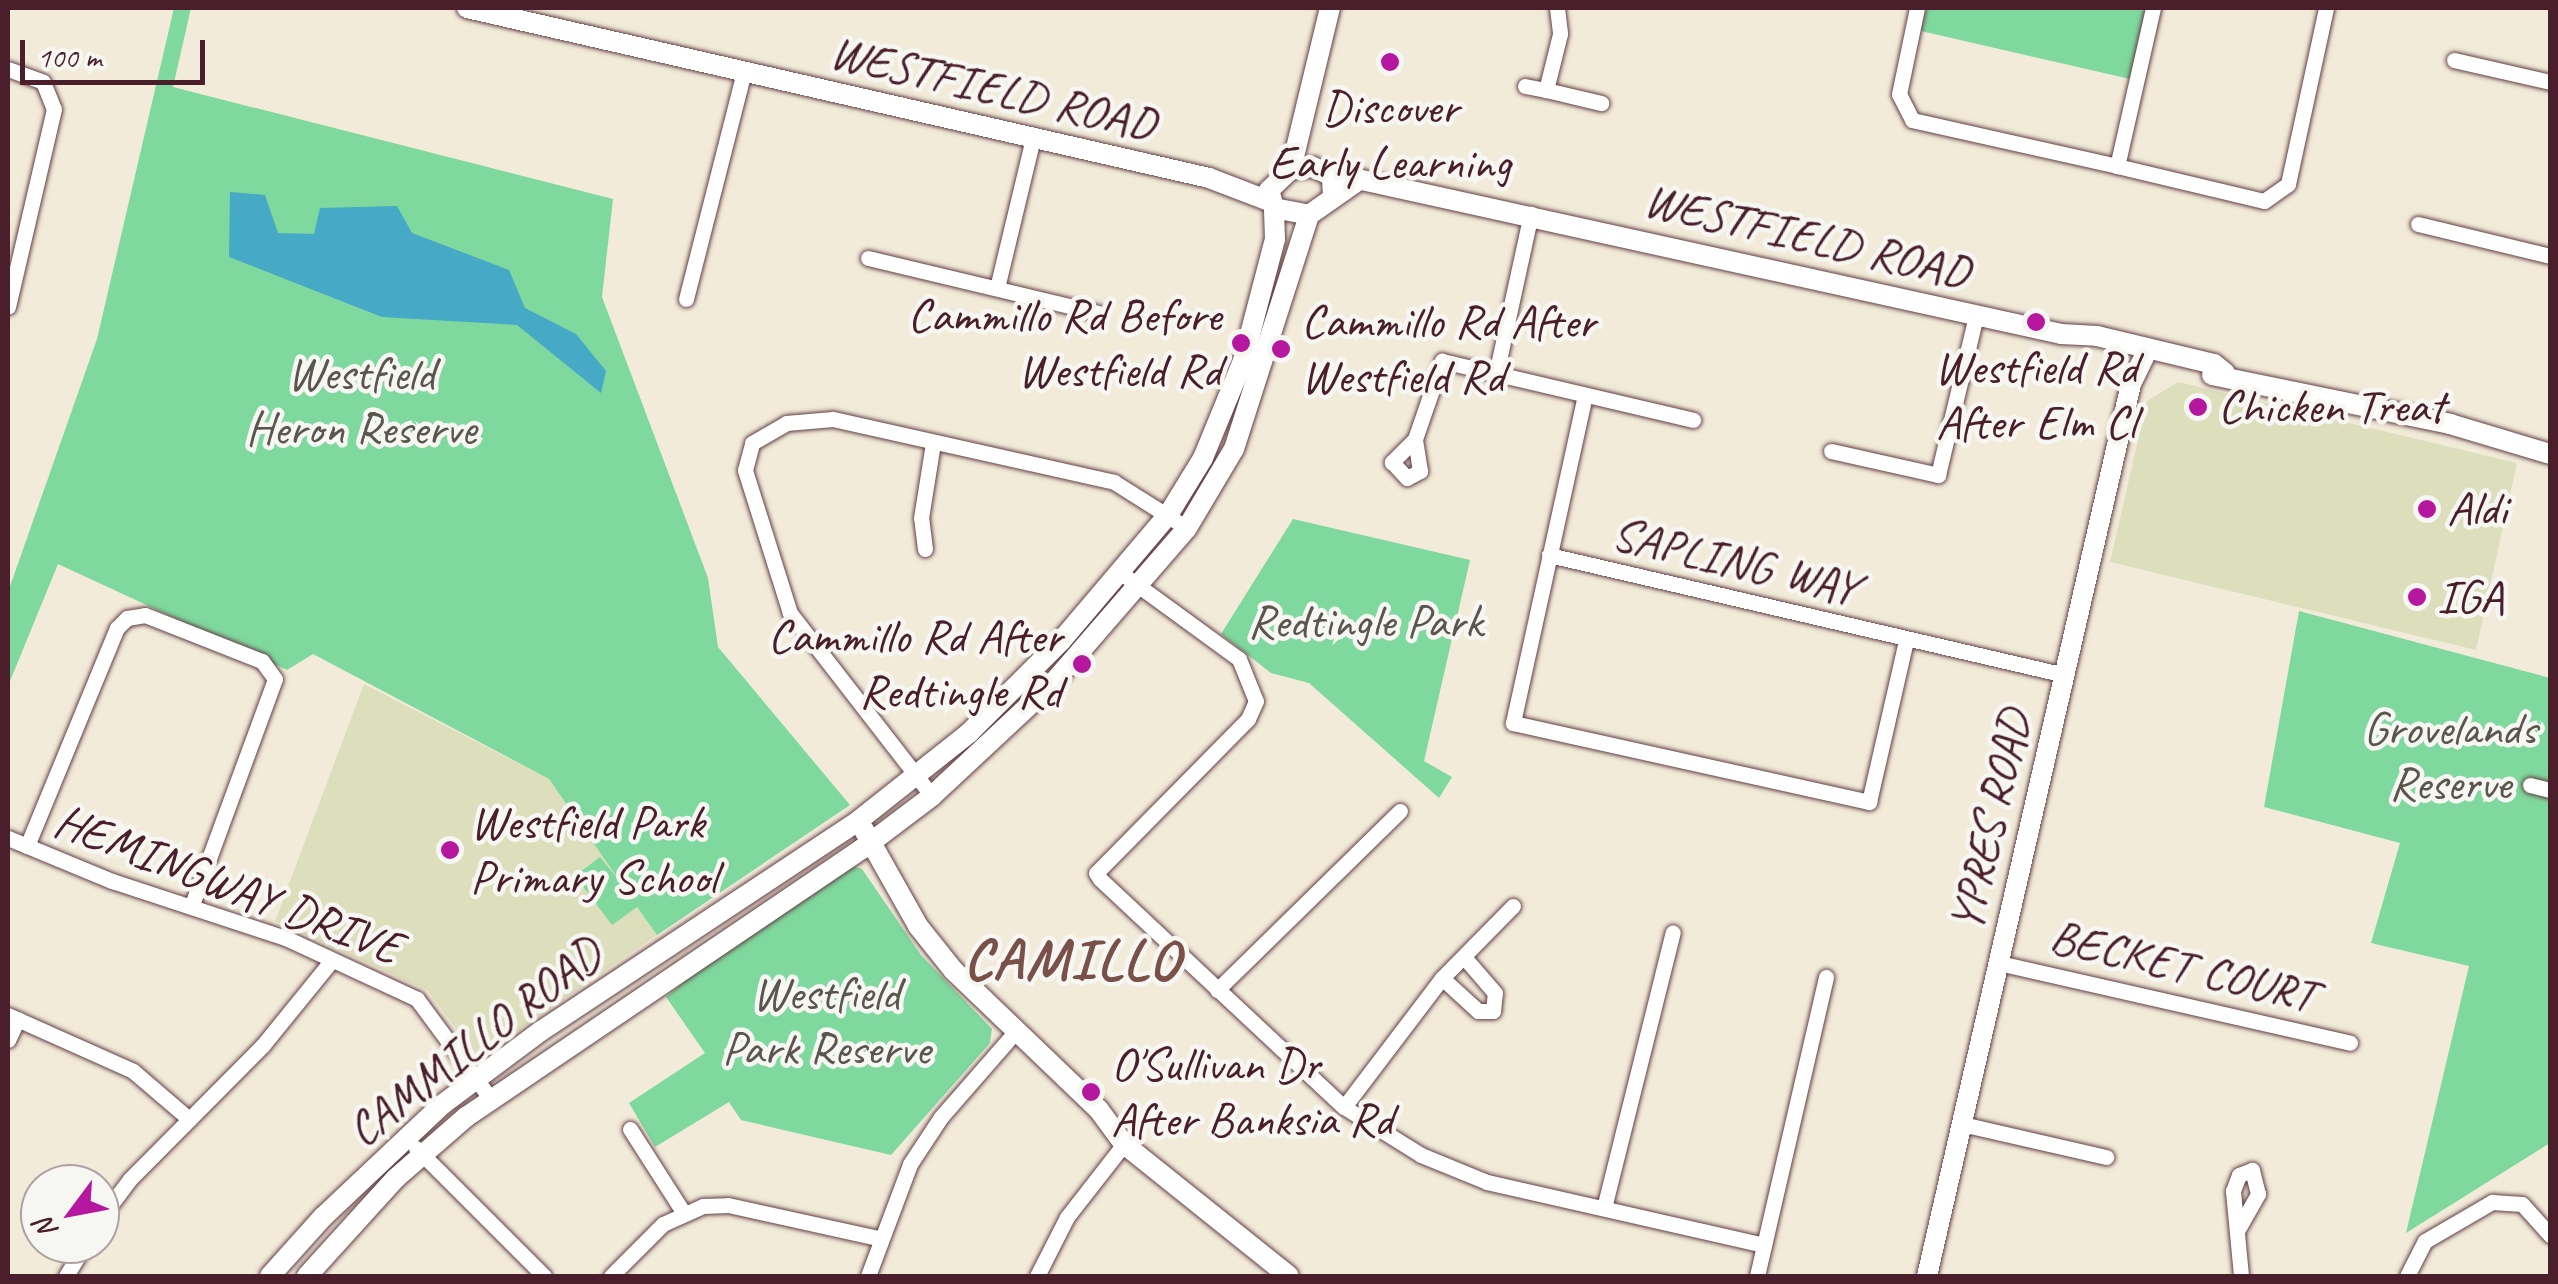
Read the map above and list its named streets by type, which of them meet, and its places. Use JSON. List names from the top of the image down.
{
  "streets": {
    "main road": ["WESTFIELD ROAD", "YPRES ROAD", "CAMMILLO ROAD"],
    "street": ["SAPLING WAY", "HEMINGWAY DRIVE", "BECKET COURT"]
  },
  "crossings": [
    ["WESTFIELD ROAD", "YPRES ROAD"],
    ["WESTFIELD ROAD", "CAMMILLO ROAD"],
    ["SAPLING WAY", "YPRES ROAD"],
    ["YPRES ROAD", "BECKET COURT"],
    ["HEMINGWAY DRIVE", "CAMMILLO ROAD"]
  ],
  "districts": ["CAMILLO"],
  "parks": [
    "Westfield Heron Reserve",
    "Redtingle Park",
    "Grovelands Reserve",
    "Westfield Park Reserve"
  ],
  "places": [
    "Discover Early Learning",
    "Westfield Rd After Elm Cl",
    "Cammillo Rd Before Westfield Rd",
    "Cammillo Rd After Westfield Rd",
    "Chicken Treat",
    "Aldi",
    "IGA",
    "Cammillo Rd After Redtingle Rd",
    "Westfield Park Primary School",
    "O'Sullivan Dr After Banksia Rd"
  ],
  "scale_bar": "100 m",
  "north": "bottom left"
}
